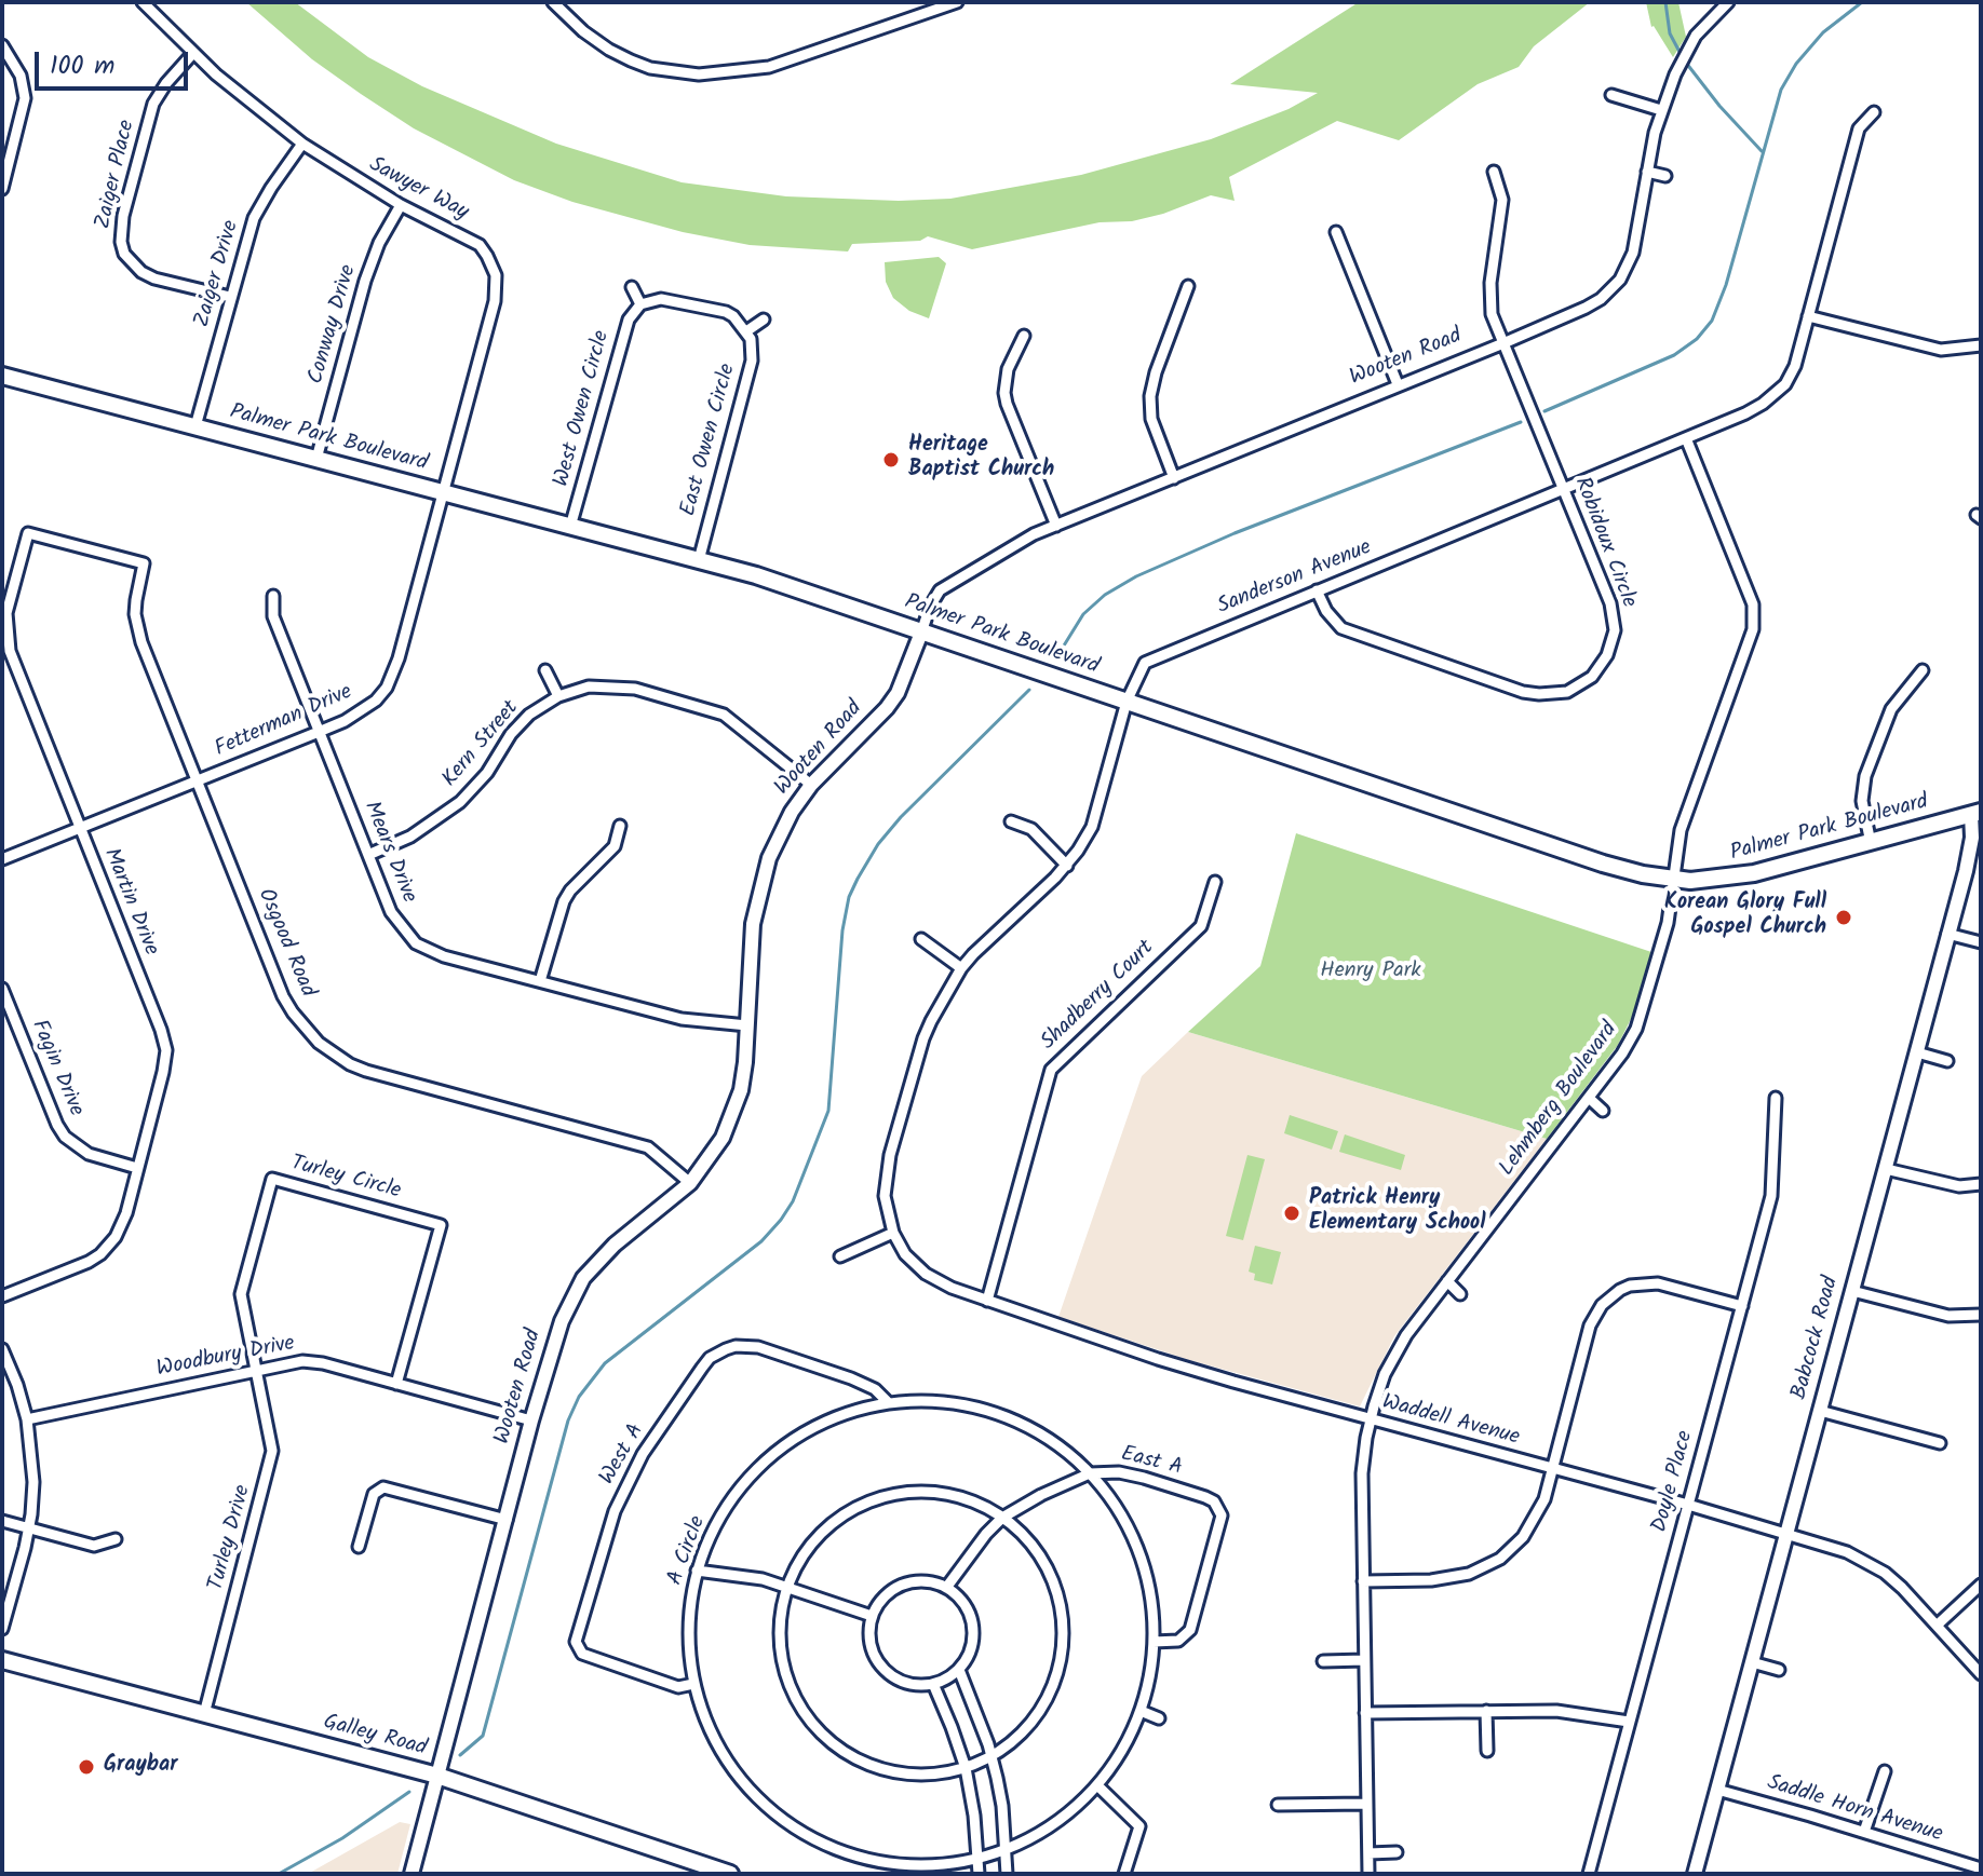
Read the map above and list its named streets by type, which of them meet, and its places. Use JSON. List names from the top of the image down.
{
  "streets": {
    "main road": ["Palmer Park Boulevard", "Galley Road"],
    "street": [
      "Zaiger Place",
      "Sawyer Way",
      "Zaiger Drive",
      "Conway Drive",
      "Wooten Road",
      "West Owen Circle",
      "East Owen Circle",
      "Robidoux Circle",
      "Sanderson Avenue",
      "Fetterman Drive",
      "Kern Street",
      "Mears Drive",
      "Martin Drive",
      "Osgood Road",
      "Shadberry Court",
      "Fagin Drive",
      "Lehmberg Boulevard",
      "Turley Circle",
      "Babcock Road",
      "Woodbury Drive",
      "Waddell Avenue",
      "West A",
      "East A",
      "Doyle Place",
      "Turley Drive",
      "A Circle",
      "Saddle Horn Avenue"
    ]
  },
  "crossings": [
    ["Zaiger Place", "Sawyer Way"],
    ["Zaiger Place", "Zaiger Drive"],
    ["Sawyer Way", "Zaiger Drive"],
    ["Sawyer Way", "Conway Drive"],
    ["Sawyer Way", "Palmer Park Boulevard"],
    ["Sawyer Way", "Fetterman Drive"],
    ["Zaiger Drive", "Palmer Park Boulevard"],
    ["Conway Drive", "Palmer Park Boulevard"],
    ["Wooten Road", "Palmer Park Boulevard"],
    ["Wooten Road", "Robidoux Circle"],
    ["Wooten Road", "Kern Street"],
    ["Wooten Road", "Mears Drive"],
    ["Wooten Road", "Osgood Road"],
    ["Wooten Road", "Woodbury Drive"],
    ["Wooten Road", "Galley Road"],
    ["West Owen Circle", "Palmer Park Boulevard"],
    ["Palmer Park Boulevard", "East Owen Circle"],
    ["Palmer Park Boulevard", "Sanderson Avenue"],
    ["Palmer Park Boulevard", "Fetterman Drive"],
    ["Palmer Park Boulevard", "Lehmberg Boulevard"],
    ["Palmer Park Boulevard", "Babcock Road"],
    ["Robidoux Circle", "Sanderson Avenue"],
    ["Sanderson Avenue", "Lehmberg Boulevard"],
    ["Sanderson Avenue", "Waddell Avenue"],
    ["Fetterman Drive", "Mears Drive"],
    ["Fetterman Drive", "Martin Drive"],
    ["Fetterman Drive", "Osgood Road"],
    ["Kern Street", "Mears Drive"],
    ["Martin Drive", "Osgood Road"],
    ["Martin Drive", "Fagin Drive"],
    ["Shadberry Court", "Waddell Avenue"],
    ["Lehmberg Boulevard", "Waddell Avenue"],
    ["Turley Circle", "Woodbury Drive"],
    ["Turley Circle", "Turley Drive"],
    ["Babcock Road", "Waddell Avenue"],
    ["Babcock Road", "Saddle Horn Avenue"],
    ["Woodbury Drive", "Turley Drive"],
    ["Waddell Avenue", "Doyle Place"],
    ["West A", "A Circle"],
    ["East A", "A Circle"],
    ["Turley Drive", "Galley Road"]
  ],
  "parks": ["Henry Park"],
  "places": [
    "Heritage Baptist Church",
    "Korean Glory Full Gospel Church",
    "Patrick Henry Elementary School",
    "Graybar"
  ],
  "scale_bar": "100 m"
}
